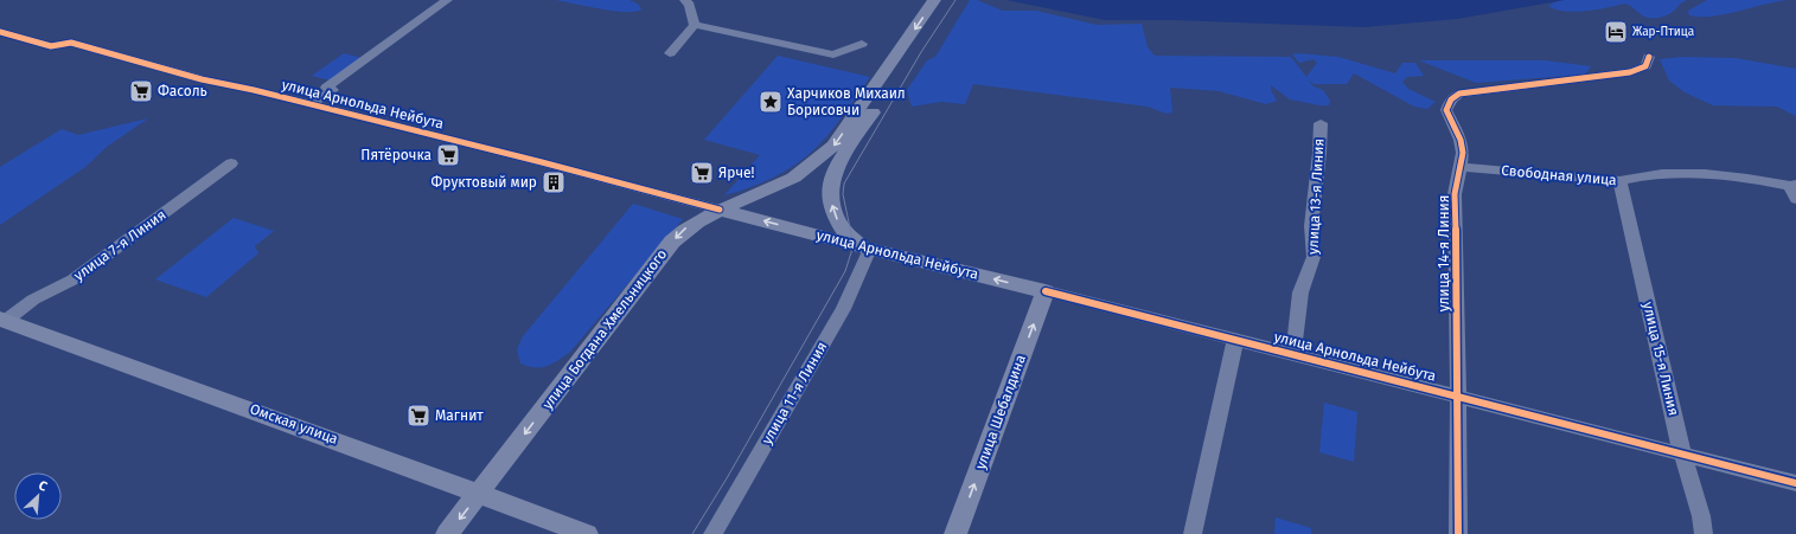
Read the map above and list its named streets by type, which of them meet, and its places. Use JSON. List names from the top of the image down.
{
  "streets": {
    "main road": [
      "улица Арнольда Нейбута",
      "улица Богдана Хмельницкого",
      "улица Шебалдина",
      "Омская улица"
    ],
    "street": [
      "Свободная улица",
      "улица 13-я Линия",
      "улица 7-я Линия",
      "улица 14-я Линия",
      "улица 15-я Линия",
      "улица 11-я Линия"
    ]
  },
  "crossings": [
    ["улица Арнольда Нейбута", "улица 13-я Линия"],
    ["улица Арнольда Нейбута", "улица 14-я Линия"],
    ["улица Арнольда Нейбута", "улица Богдана Хмельницкого"],
    ["улица Арнольда Нейбута", "улица 15-я Линия"],
    ["улица Арнольда Нейбута", "улица 11-я Линия"],
    ["улица Арнольда Нейбута", "улица Шебалдина"],
    ["Свободная улица", "улица 14-я Линия"],
    ["Свободная улица", "улица 15-я Линия"],
    ["улица 7-я Линия", "Омская улица"],
    ["улица Богдана Хмельницкого", "Омская улица"]
  ],
  "one_way": ["улица Богдана Хмельницкого", "улица Шебалдина"],
  "places": {
    "hotel": ["Жар-Птица"],
    "supermarket": [
      "Фасоль",
      "Пятёрочка",
      "Ярче!",
      "Магнит"
    ],
    "place": ["Харчиков Михаил Борисовчи"],
    "building": ["Фруктовый мир"]
  },
  "north": "top right"
}
